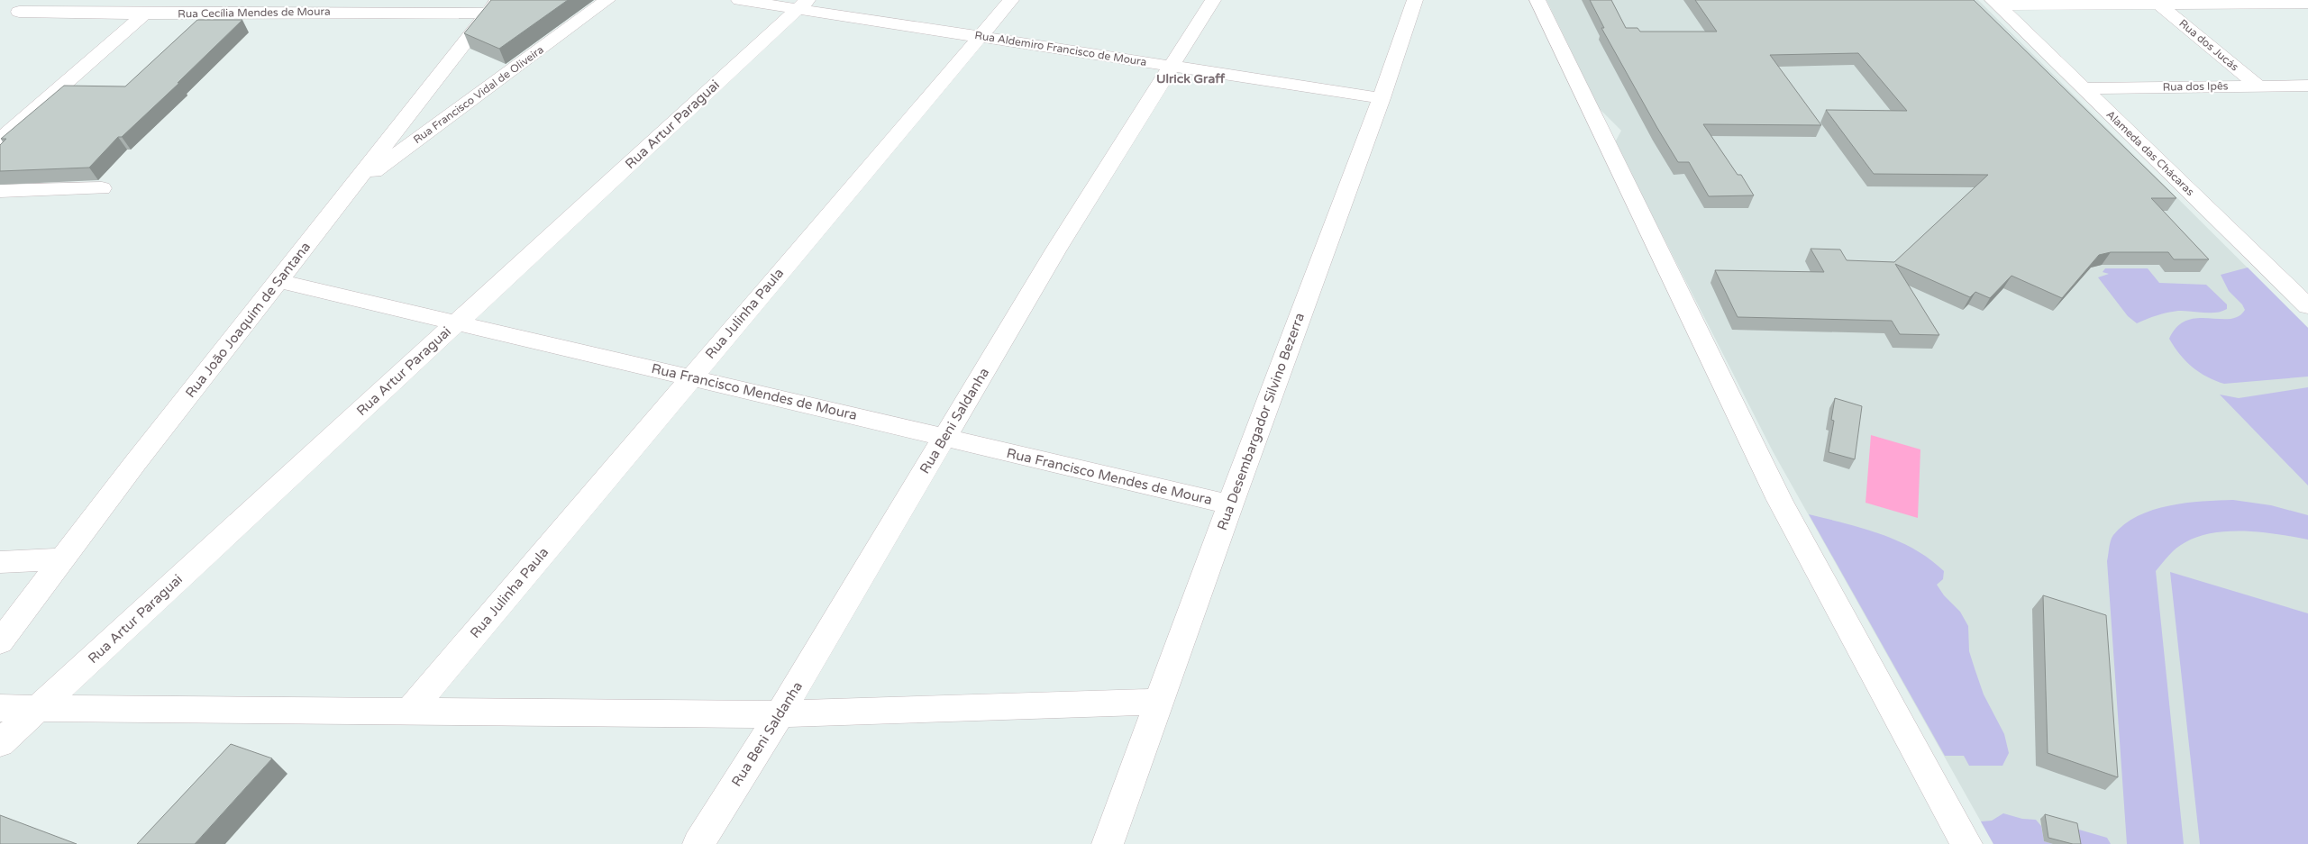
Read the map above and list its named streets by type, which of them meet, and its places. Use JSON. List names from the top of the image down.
{
  "streets": {
    "street": [
      "Rua Cecília Mendes de Moura",
      "Rua dos Jucás",
      "Rua Aldemiro Francisco de Moura",
      "Rua dos Ipês",
      "Rua Francisco Vidal de Oliveira",
      "Rua Artur Paraguai",
      "Alameda das Chácaras",
      "Rua Julinha Paula",
      "Rua João Joaquim de Santana",
      "Rua Francisco Mendes de Moura",
      "Rua Beni Saldanha",
      "Rua Desembargador Silvino Bezerra"
    ]
  },
  "crossings": [
    ["Rua Cecília Mendes de Moura", "Rua João Joaquim de Santana"],
    ["Rua dos Jucás", "Rua dos Ipês"],
    ["Rua Aldemiro Francisco de Moura", "Rua Artur Paraguai"],
    ["Rua Aldemiro Francisco de Moura", "Rua Julinha Paula"],
    ["Rua Aldemiro Francisco de Moura", "Rua Beni Saldanha"],
    ["Rua Aldemiro Francisco de Moura", "Rua Desembargador Silvino Bezerra"],
    ["Rua dos Ipês", "Alameda das Chácaras"],
    ["Rua Francisco Vidal de Oliveira", "Rua João Joaquim de Santana"],
    ["Rua Artur Paraguai", "Rua Francisco Mendes de Moura"],
    ["Rua Julinha Paula", "Rua Francisco Mendes de Moura"],
    ["Rua João Joaquim de Santana", "Rua Francisco Mendes de Moura"],
    ["Rua Francisco Mendes de Moura", "Rua Beni Saldanha"],
    ["Rua Francisco Mendes de Moura", "Rua Desembargador Silvino Bezerra"]
  ],
  "districts": ["Ulrick Graff"]
}
